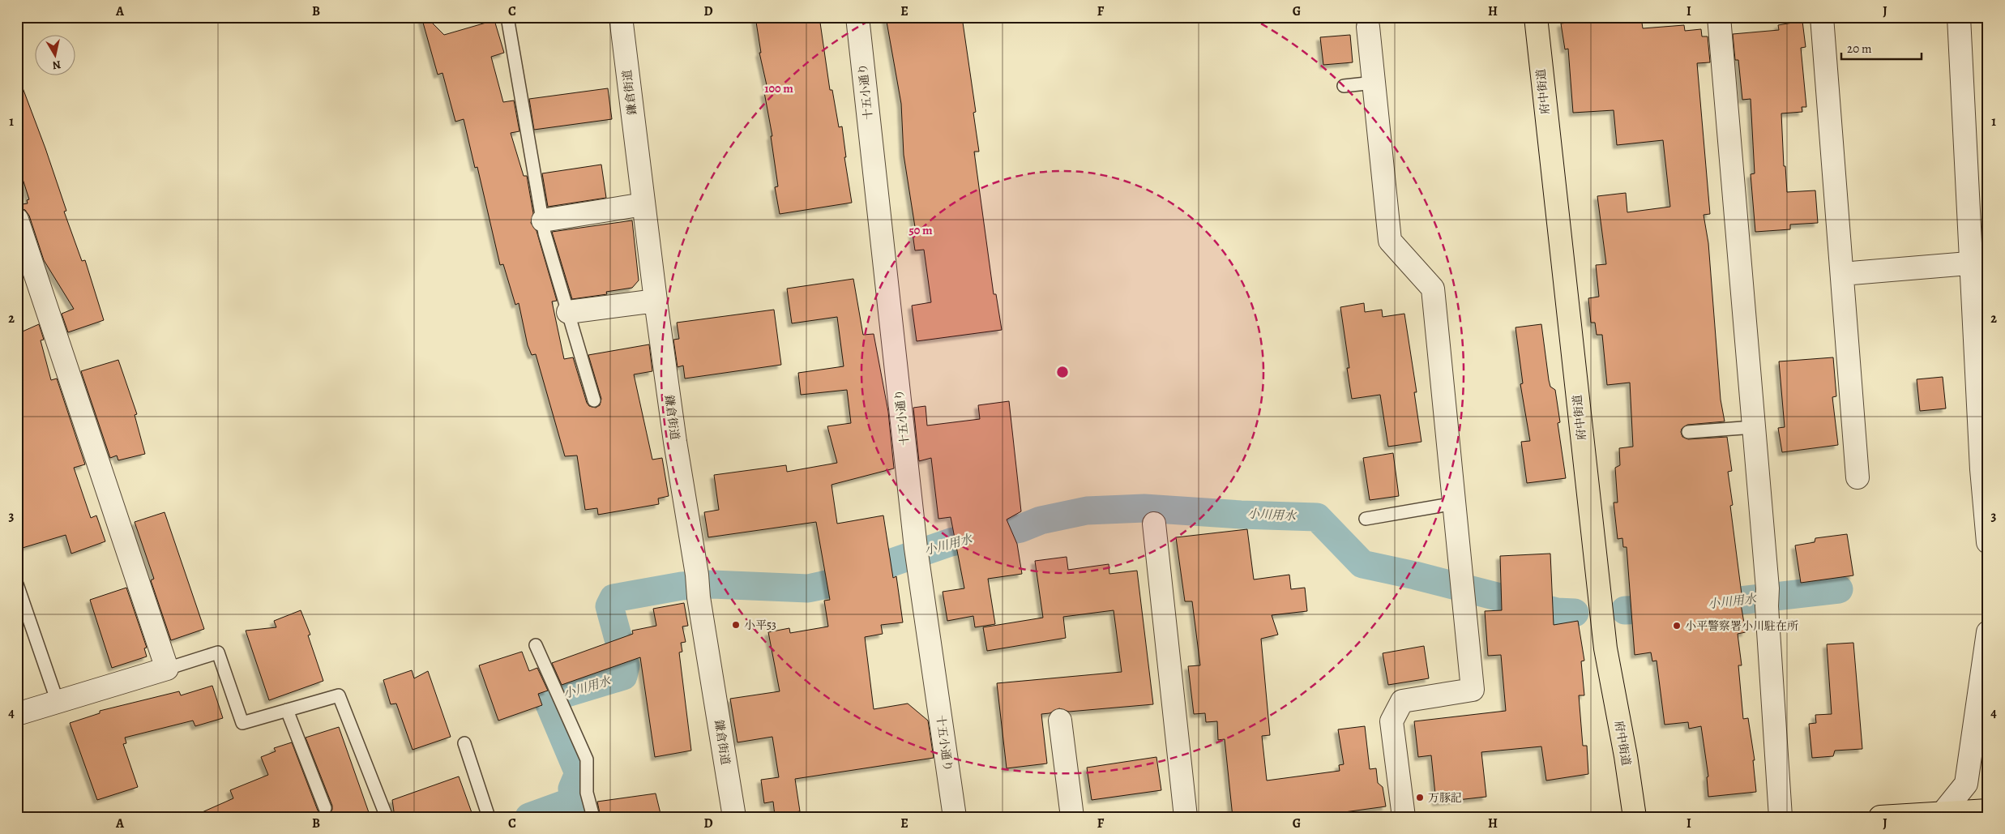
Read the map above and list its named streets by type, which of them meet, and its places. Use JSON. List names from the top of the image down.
{
  "streets": {
    "main road": ["府中街道"],
    "street": ["十五小通り", "鎌倉街道"]
  },
  "water": ["小川用水"],
  "places": ["小平53", "小平警察署小川駐在所", "万豚記"],
  "scale_bar": "20 m",
  "north": "bottom",
  "grid": {
    "columns": [
      "A",
      "B",
      "C",
      "D",
      "E",
      "F",
      "G",
      "H",
      "I",
      "J"
    ],
    "rows": [
      "1",
      "2",
      "3",
      "4"
    ]
  },
  "rings": ["100 m", "50 m"]
}
